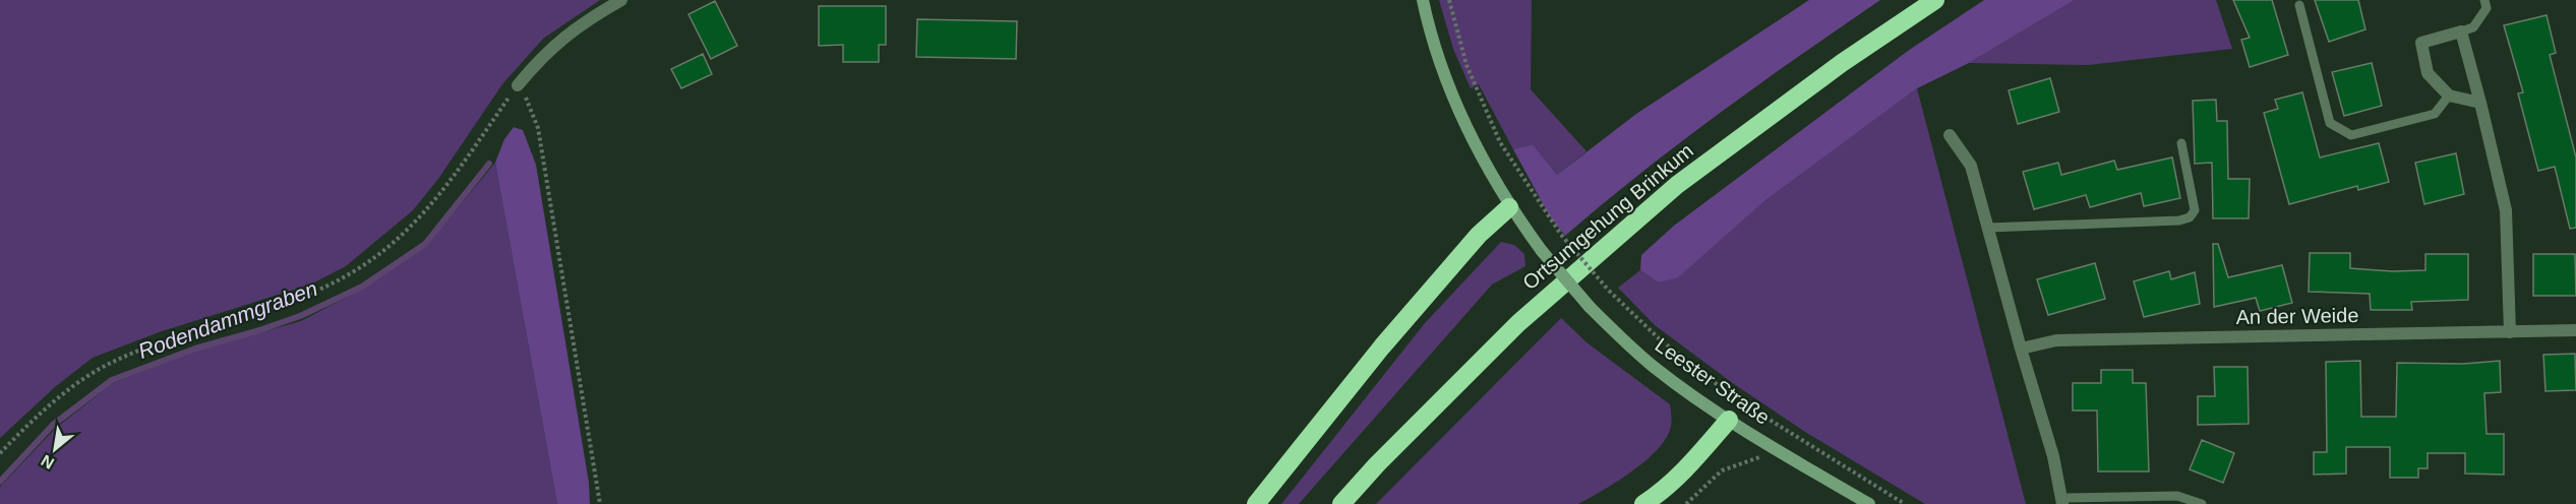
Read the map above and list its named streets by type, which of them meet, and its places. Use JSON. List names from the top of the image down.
{
  "streets": {
    "highway": ["Ortsumgehung Brinkum"],
    "street": ["An der Weide", "Leester Straße"]
  },
  "water": ["Rodendammgraben"],
  "north": "bottom left"
}
